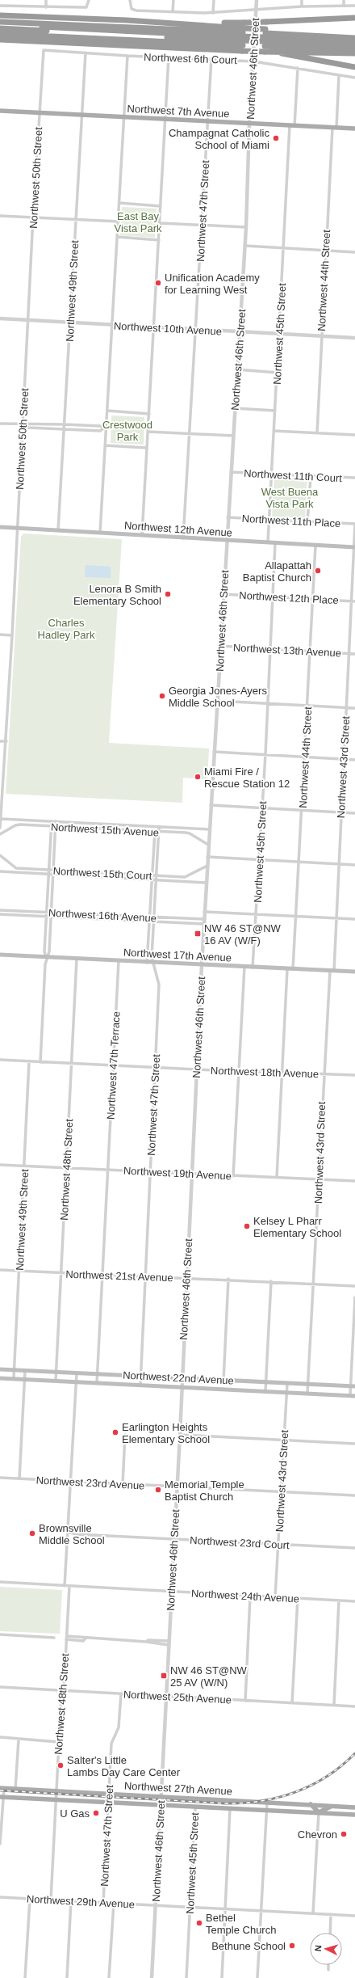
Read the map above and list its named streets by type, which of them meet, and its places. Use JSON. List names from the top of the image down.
{
  "streets": {
    "main road": [
      "Northwest 7th Avenue",
      "Northwest 12th Avenue",
      "Northwest 17th Avenue",
      "Northwest 22nd Avenue",
      "Northwest 27th Avenue"
    ],
    "street": [
      "Northwest 6th Court",
      "Northwest 46th Street",
      "Northwest 50th Street",
      "Northwest 47th Street",
      "Northwest 44th Street",
      "Northwest 49th Street",
      "Northwest 10th Avenue",
      "Northwest 45th Street",
      "Northwest 11th Court",
      "Northwest 11th Place",
      "Northwest 12th Place",
      "Northwest 13th Avenue",
      "Northwest 43rd Street",
      "Northwest 15th Avenue",
      "Northwest 15th Court",
      "Northwest 16th Avenue",
      "Northwest 47th Terrace",
      "Northwest 18th Avenue",
      "Northwest 48th Street",
      "Northwest 19th Avenue",
      "Northwest 21st Avenue",
      "Northwest 23rd Avenue",
      "Northwest 23rd Court",
      "Northwest 24th Avenue",
      "Northwest 25th Avenue",
      "Northwest 29th Avenue"
    ]
  },
  "crossings": [
    ["Northwest 6th Court", "Northwest 46th Street"],
    ["Northwest 6th Court", "Northwest 50th Street"],
    ["Northwest 6th Court", "Northwest 47th Street"],
    ["Northwest 6th Court", "Northwest 44th Street"],
    ["Northwest 6th Court", "Northwest 49th Street"],
    ["Northwest 6th Court", "Northwest 45th Street"],
    ["Northwest 46th Street", "Northwest 7th Avenue"],
    ["Northwest 46th Street", "Northwest 10th Avenue"],
    ["Northwest 46th Street", "Northwest 11th Court"],
    ["Northwest 46th Street", "Northwest 11th Place"],
    ["Northwest 46th Street", "Northwest 12th Avenue"],
    ["Northwest 46th Street", "Northwest 12th Place"],
    ["Northwest 46th Street", "Northwest 13th Avenue"],
    ["Northwest 46th Street", "Northwest 15th Avenue"],
    ["Northwest 46th Street", "Northwest 15th Court"],
    ["Northwest 46th Street", "Northwest 16th Avenue"],
    ["Northwest 46th Street", "Northwest 17th Avenue"],
    ["Northwest 46th Street", "Northwest 18th Avenue"],
    ["Northwest 46th Street", "Northwest 19th Avenue"],
    ["Northwest 46th Street", "Northwest 21st Avenue"],
    ["Northwest 46th Street", "Northwest 22nd Avenue"],
    ["Northwest 46th Street", "Northwest 23rd Avenue"],
    ["Northwest 46th Street", "Northwest 23rd Court"],
    ["Northwest 46th Street", "Northwest 24th Avenue"],
    ["Northwest 46th Street", "Northwest 25th Avenue"],
    ["Northwest 46th Street", "Northwest 27th Avenue"],
    ["Northwest 46th Street", "Northwest 29th Avenue"],
    ["Northwest 7th Avenue", "Northwest 50th Street"],
    ["Northwest 7th Avenue", "Northwest 47th Street"],
    ["Northwest 7th Avenue", "Northwest 44th Street"],
    ["Northwest 7th Avenue", "Northwest 49th Street"],
    ["Northwest 7th Avenue", "Northwest 45th Street"],
    ["Northwest 50th Street", "Northwest 10th Avenue"],
    ["Northwest 50th Street", "Northwest 12th Avenue"],
    ["Northwest 50th Street", "Northwest 15th Avenue"],
    ["Northwest 47th Street", "Northwest 10th Avenue"],
    ["Northwest 47th Street", "Northwest 12th Avenue"],
    ["Northwest 47th Street", "Northwest 15th Avenue"],
    ["Northwest 47th Street", "Northwest 15th Court"],
    ["Northwest 47th Street", "Northwest 16th Avenue"],
    ["Northwest 47th Street", "Northwest 17th Avenue"],
    ["Northwest 47th Street", "Northwest 18th Avenue"],
    ["Northwest 47th Street", "Northwest 19th Avenue"],
    ["Northwest 47th Street", "Northwest 21st Avenue"],
    ["Northwest 47th Street", "Northwest 22nd Avenue"],
    ["Northwest 47th Street", "Northwest 25th Avenue"],
    ["Northwest 47th Street", "Northwest 27th Avenue"],
    ["Northwest 47th Street", "Northwest 29th Avenue"],
    ["Northwest 44th Street", "Northwest 10th Avenue"],
    ["Northwest 44th Street", "Northwest 12th Avenue"],
    ["Northwest 44th Street", "Northwest 12th Place"],
    ["Northwest 44th Street", "Northwest 13th Avenue"],
    ["Northwest 44th Street", "Northwest 17th Avenue"],
    ["Northwest 49th Street", "Northwest 10th Avenue"],
    ["Northwest 49th Street", "Northwest 12th Avenue"],
    ["Northwest 49th Street", "Northwest 18th Avenue"],
    ["Northwest 49th Street", "Northwest 19th Avenue"],
    ["Northwest 49th Street", "Northwest 21st Avenue"],
    ["Northwest 49th Street", "Northwest 22nd Avenue"],
    ["Northwest 10th Avenue", "Northwest 45th Street"],
    ["Northwest 45th Street", "Northwest 11th Court"],
    ["Northwest 45th Street", "Northwest 11th Place"],
    ["Northwest 45th Street", "Northwest 12th Avenue"],
    ["Northwest 45th Street", "Northwest 12th Place"],
    ["Northwest 45th Street", "Northwest 13th Avenue"],
    ["Northwest 45th Street", "Northwest 17th Avenue"],
    ["Northwest 45th Street", "Northwest 27th Avenue"],
    ["Northwest 45th Street", "Northwest 29th Avenue"],
    ["Northwest 11th Place", "Northwest 43rd Street"],
    ["Northwest 12th Avenue", "Northwest 43rd Street"],
    ["Northwest 12th Place", "Northwest 43rd Street"],
    ["Northwest 13th Avenue", "Northwest 43rd Street"],
    ["Northwest 43rd Street", "Northwest 17th Avenue"],
    ["Northwest 43rd Street", "Northwest 18th Avenue"],
    ["Northwest 43rd Street", "Northwest 19th Avenue"],
    ["Northwest 43rd Street", "Northwest 21st Avenue"],
    ["Northwest 43rd Street", "Northwest 22nd Avenue"],
    ["Northwest 43rd Street", "Northwest 23rd Avenue"],
    ["Northwest 43rd Street", "Northwest 23rd Court"],
    ["Northwest 43rd Street", "Northwest 24th Avenue"],
    ["Northwest 17th Avenue", "Northwest 47th Terrace"],
    ["Northwest 17th Avenue", "Northwest 48th Street"],
    ["Northwest 47th Terrace", "Northwest 18th Avenue"],
    ["Northwest 47th Terrace", "Northwest 19th Avenue"],
    ["Northwest 18th Avenue", "Northwest 48th Street"],
    ["Northwest 48th Street", "Northwest 19th Avenue"],
    ["Northwest 48th Street", "Northwest 21st Avenue"],
    ["Northwest 48th Street", "Northwest 22nd Avenue"],
    ["Northwest 48th Street", "Northwest 24th Avenue"],
    ["Northwest 48th Street", "Northwest 25th Avenue"],
    ["Northwest 48th Street", "Northwest 27th Avenue"],
    ["Northwest 48th Street", "Northwest 29th Avenue"]
  ],
  "parks": [
    "East Bay Vista Park",
    "Crestwood Park",
    "West Buena Vista Park",
    "Charles Hadley Park"
  ],
  "places": {
    "other": [
      "Champagnat Catholic School of Miami",
      "Unification Academy for Learning West",
      "Allapattah Baptist Church",
      "Lenora B Smith Elementary School",
      "Georgia Jones-Ayers Middle School",
      "Miami Fire / Rescue Station 12",
      "Kelsey L Pharr Elementary School",
      "Earlington Heights Elementary School",
      "Memorial Temple Baptist Church",
      "Brownsville Middle School",
      "Salter's Little Lambs Day Care Center",
      "U Gas",
      "Chevron",
      "Bethel Temple Church",
      "Bethune School"
    ],
    "transit": ["NW 46 ST@NW 16 AV (W/F)", "NW 46 ST@NW 25 AV (W/N)"]
  },
  "north": "left"
}
